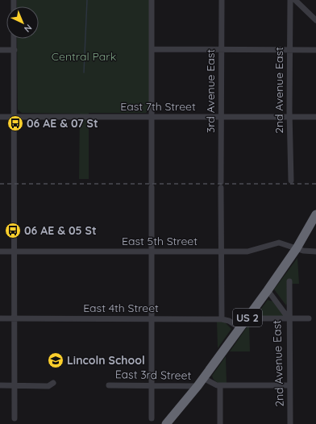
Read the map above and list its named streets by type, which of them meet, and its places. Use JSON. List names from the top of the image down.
{
  "streets": {
    "highway": ["US 2"],
    "street": [
      "2nd Avenue East",
      "3rd Avenue East",
      "East 7th Street",
      "East 5th Street",
      "East 4th Street",
      "East 3rd Street"
    ]
  },
  "crossings": [
    ["2nd Avenue East", "East 7th Street"],
    ["2nd Avenue East", "US 2"],
    ["3rd Avenue East", "East 7th Street"],
    ["3rd Avenue East", "East 5th Street"],
    ["3rd Avenue East", "East 4th Street"],
    ["East 5th Street", "US 2"],
    ["East 4th Street", "US 2"],
    ["US 2", "East 3rd Street"]
  ],
  "parks": ["Central Park"],
  "places": {
    "bus stop": ["06 AE & 07 St", "06 AE & 05 St"],
    "school or university": ["Lincoln School"]
  },
  "north": "bottom right"
}
